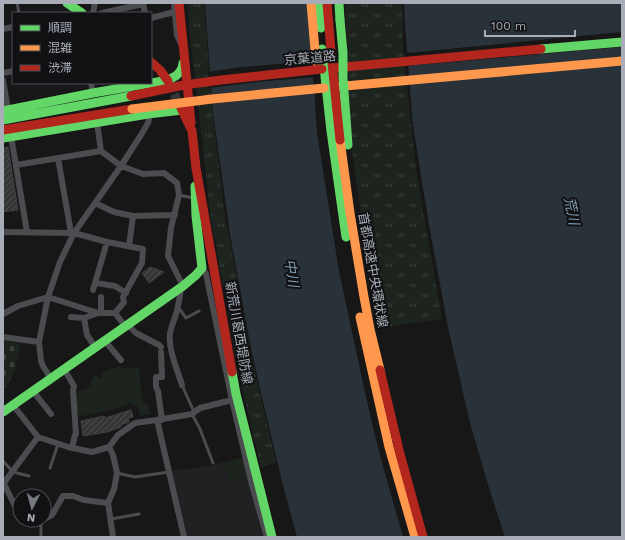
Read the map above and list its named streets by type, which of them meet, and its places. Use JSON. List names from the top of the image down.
{
  "streets": {
    "main road": ["京葉道路", "首都高速中央環状線", "新荒川葛西堤防線"]
  },
  "water": ["荒川", "中川"],
  "legend": ["順調", "混雑", "渋滞"],
  "scale_bar": "100 m",
  "north": "bottom"
}
